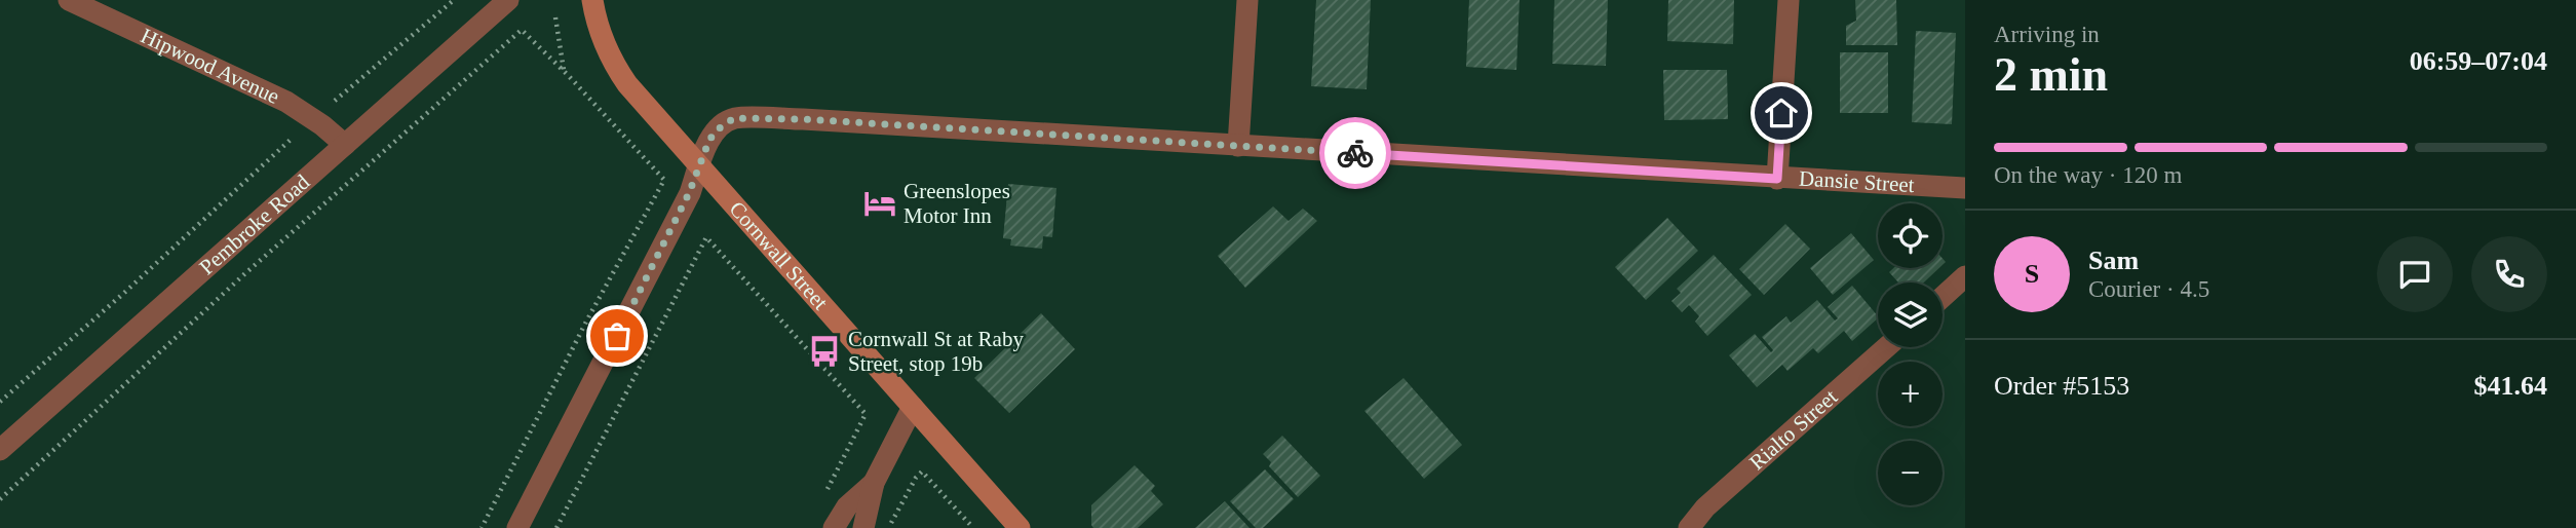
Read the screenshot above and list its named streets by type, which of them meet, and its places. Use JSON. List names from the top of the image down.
{
  "streets": {
    "main road": ["Cornwall Street"],
    "street": [
      "Hipwood Avenue",
      "Dansie Street",
      "Pembroke Road",
      "Rialto Street"
    ]
  },
  "crossings": [
    ["Hipwood Avenue", "Pembroke Road"],
    ["Dansie Street", "Cornwall Street"]
  ],
  "places": {
    "hotel": ["Greenslopes Motor Inn"],
    "bus stop": ["Cornwall St at Raby Street, stop 19b"]
  },
  "page": {
    "heading": ["2 min", "Arriving in", "06:59–07:04"],
    "panel": [
      "Sam",
      "Courier · 4.5",
      "Order #5153",
      "$41.64"
    ],
    "bar": "On the way · 120 m",
    "map_buttons": ["+", "−"],
    "round": "S"
  }
}
